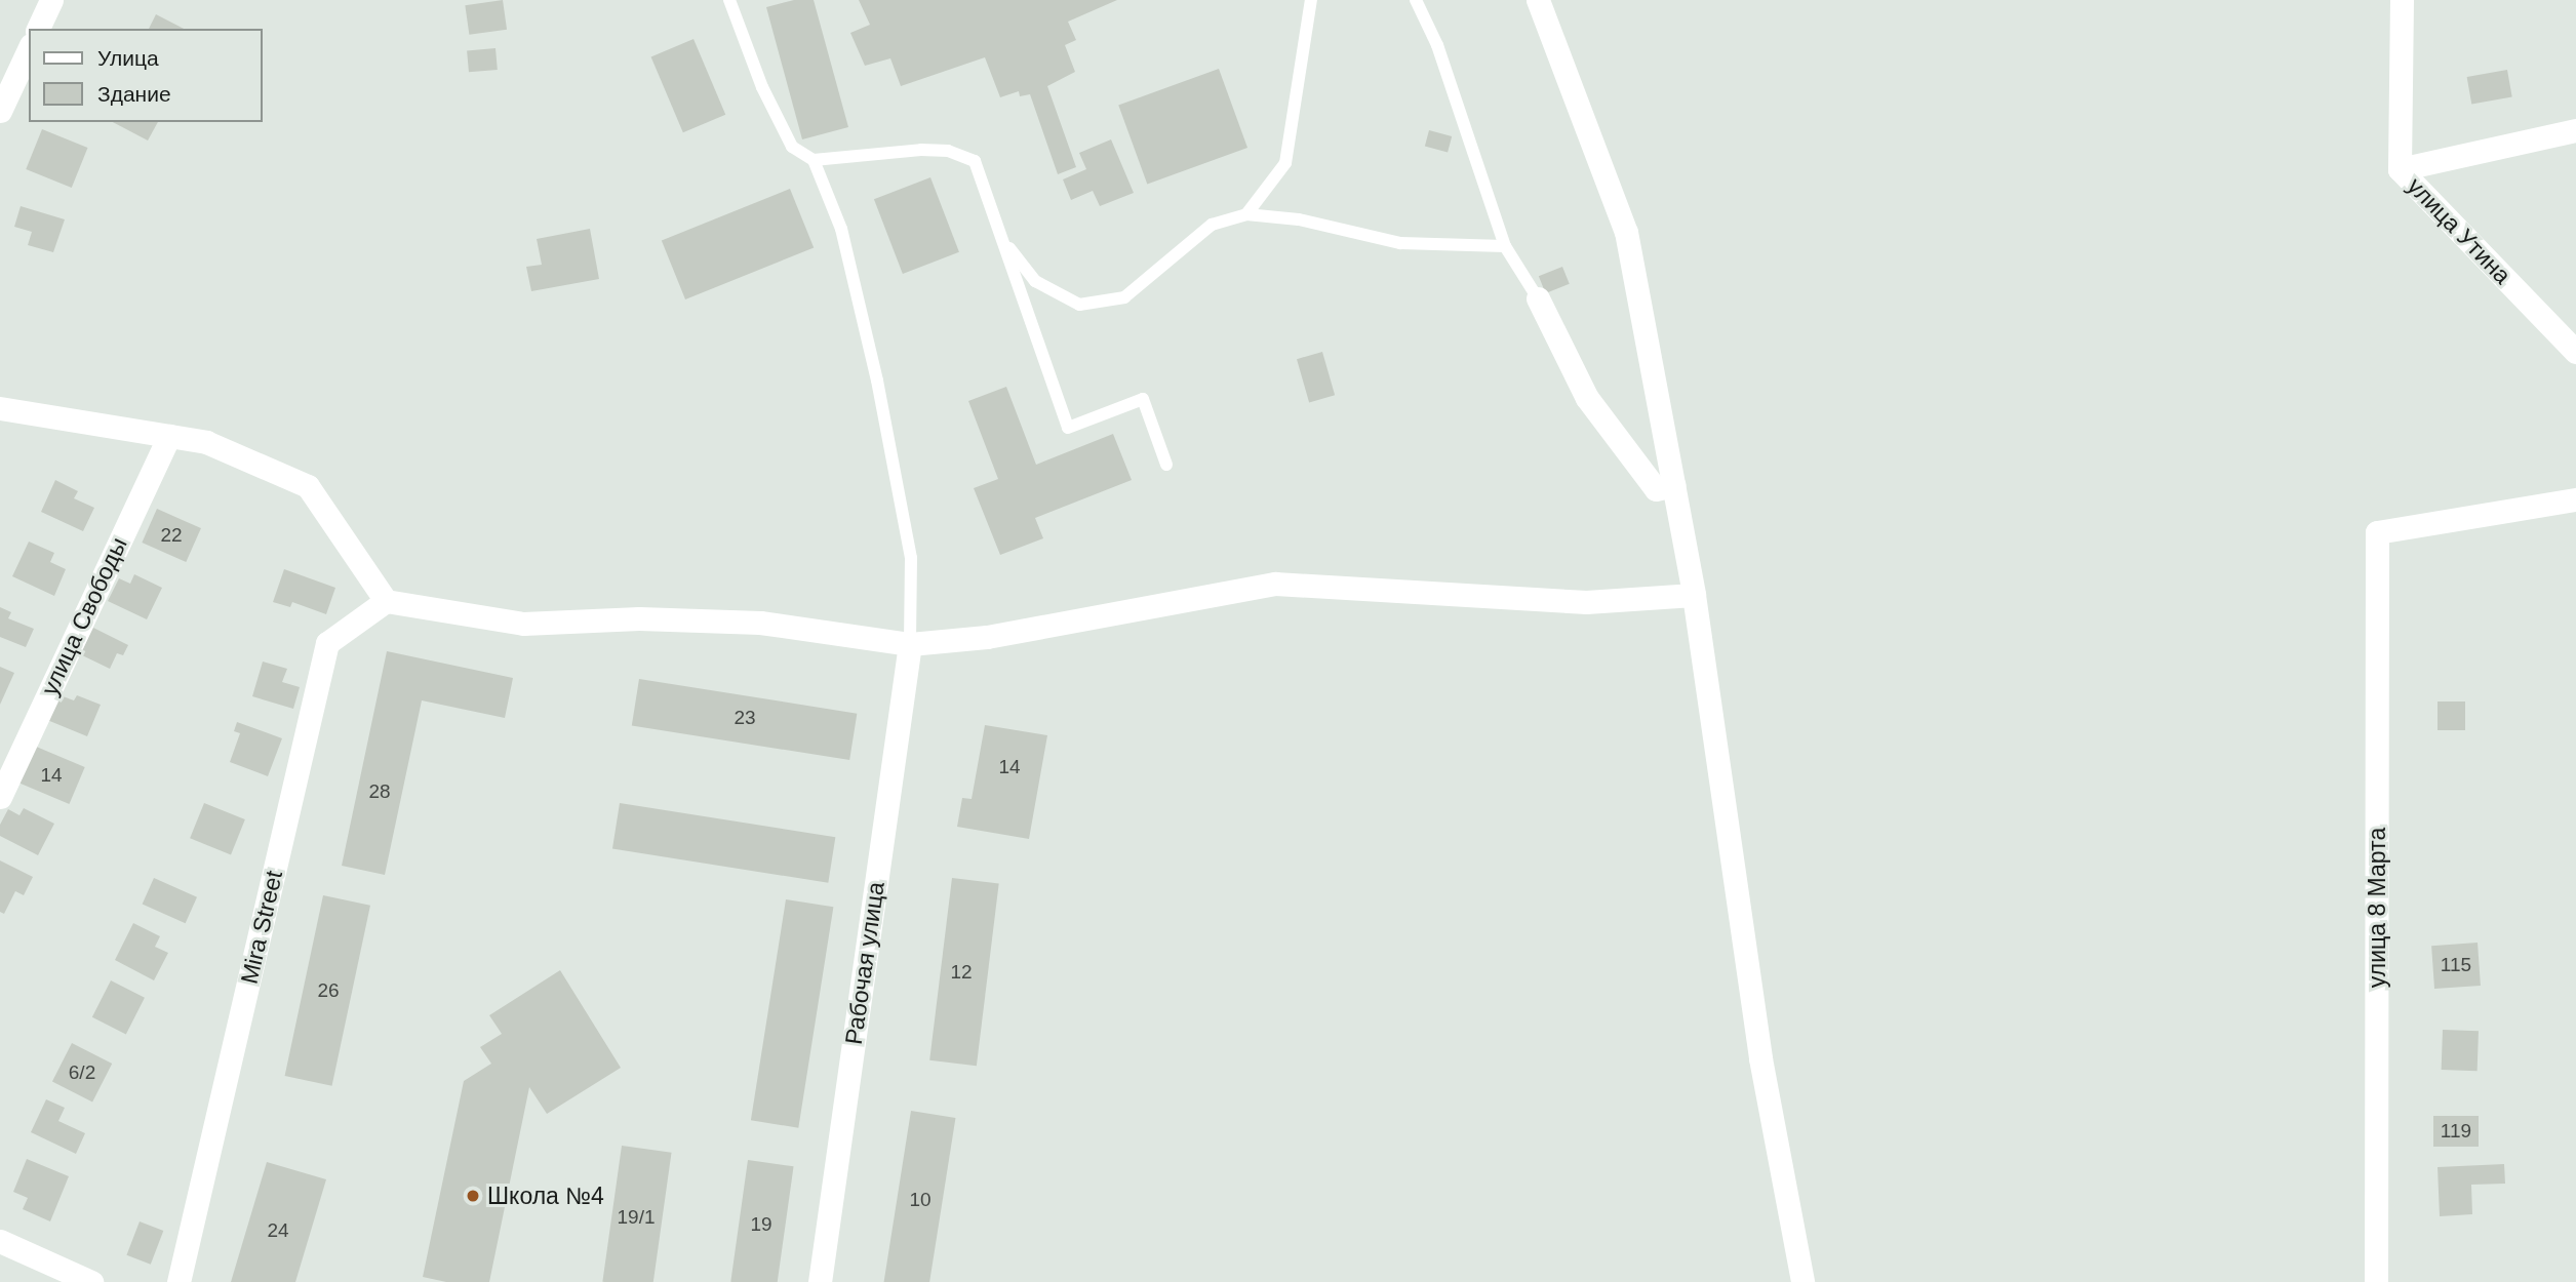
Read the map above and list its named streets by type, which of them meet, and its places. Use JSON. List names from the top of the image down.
{
  "streets": {
    "street": [
      "улица Утина",
      "улица Свободы",
      "улица 8 Марта",
      "Mira Street",
      "Рабочая улица"
    ]
  },
  "places": ["Школа №4"],
  "house_numbers": [
    "22",
    "23",
    "14",
    "14",
    "28",
    "115",
    "12",
    "26",
    "6/2",
    "119",
    "10",
    "19/1",
    "19",
    "24"
  ],
  "legend": ["Улица", "Здание"]
}
